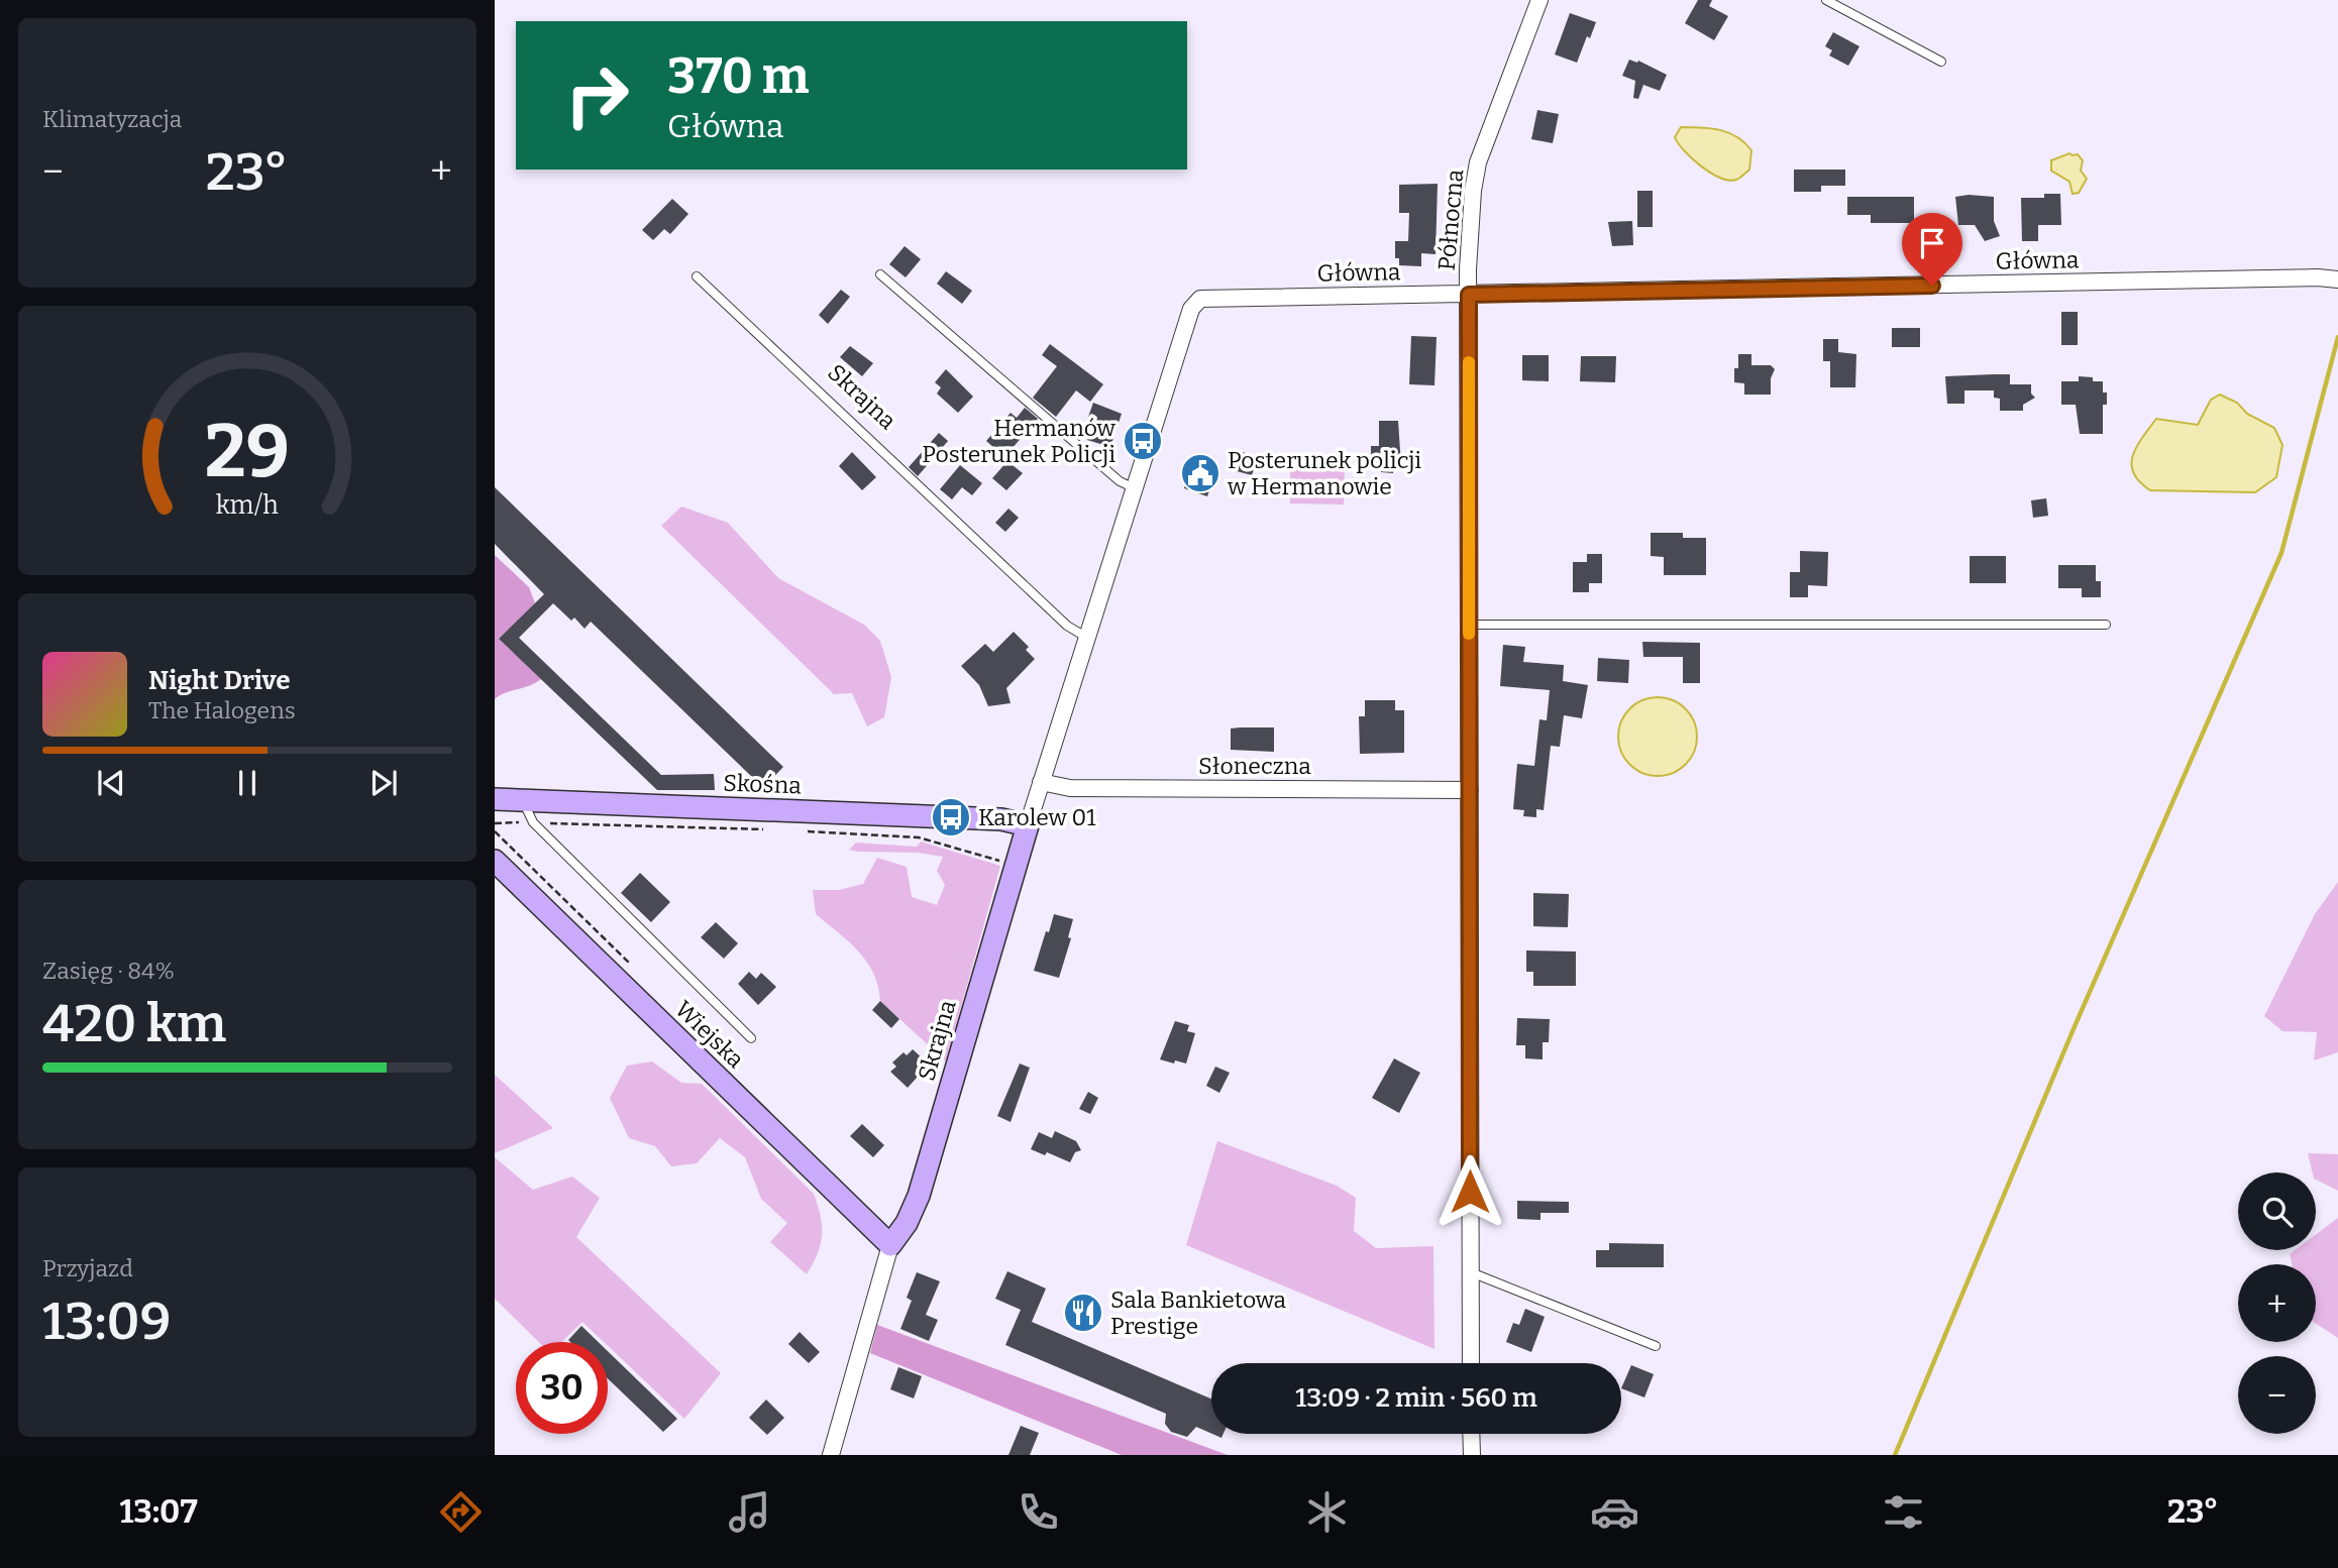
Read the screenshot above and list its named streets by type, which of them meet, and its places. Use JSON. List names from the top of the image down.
{
  "streets": {
    "street": [
      "Północna",
      "Główna",
      "Skrajna",
      "Słoneczna",
      "Skośna",
      "Wiejska"
    ]
  },
  "crossings": [
    ["Północna", "Główna"],
    ["Północna", "Słoneczna"],
    ["Główna", "Skrajna"],
    ["Skrajna", "Słoneczna"],
    ["Skrajna", "Skośna"],
    ["Skrajna", "Wiejska"]
  ],
  "places": {
    "bus stop": ["Hermanów Posterunek Policji", "Karolew 01"],
    "public building": ["Posterunek policji w Hermanowie"],
    "restaurant": ["Sala Bankietowa Prestige"]
  },
  "page": {
    "tile": [
      "Klimatyzacja",
      ["Zasięg · 84%", "420 km"],
      ["Przyjazd", "13:09"]
    ],
    "turn": ["370 m", "Główna"],
    "heat": ["−", "23°", "+"],
    "song": ["Night Drive", "The Halogens"],
    "map_buttons": ["+", "−"],
    "limit": "30",
    "trip": "13:09 · 2 min · 560 m",
    "tabs": ["13:07", "23°"],
    "gauge": ["29", "km/h"]
  }
}
